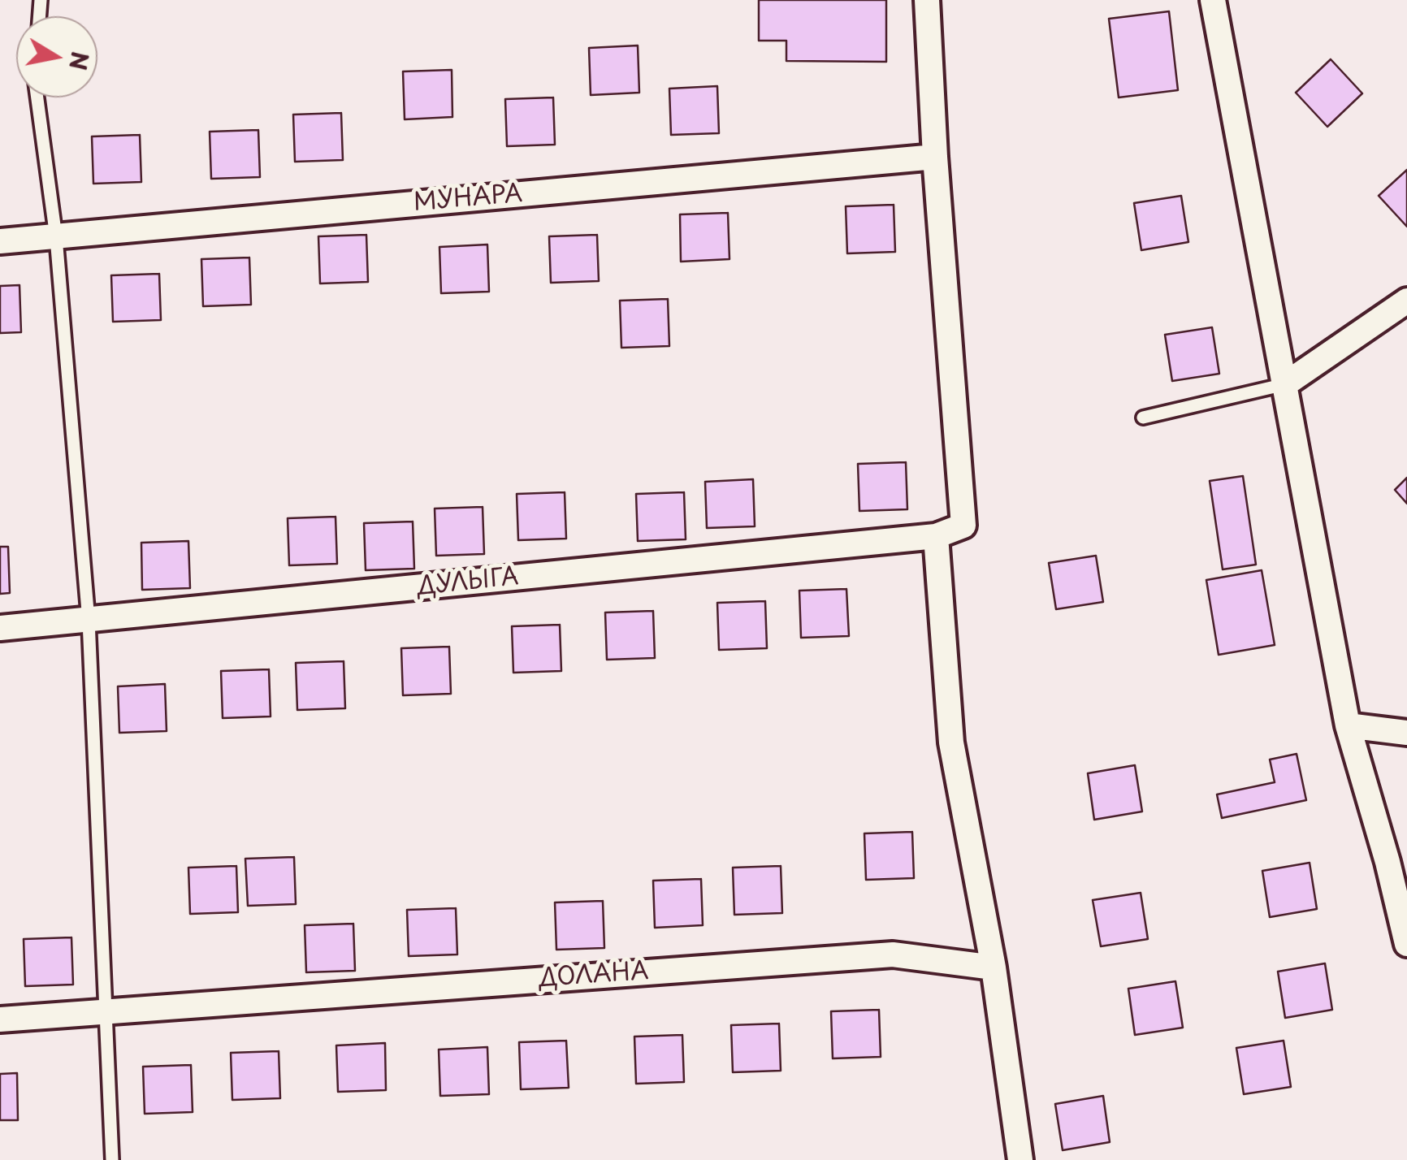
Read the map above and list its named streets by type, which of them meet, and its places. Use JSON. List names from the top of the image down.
{
  "streets": {
    "street": ["МУНАРА", "ДУЛЫГА", "ДОЛАНА"]
  },
  "north": "right"
}
